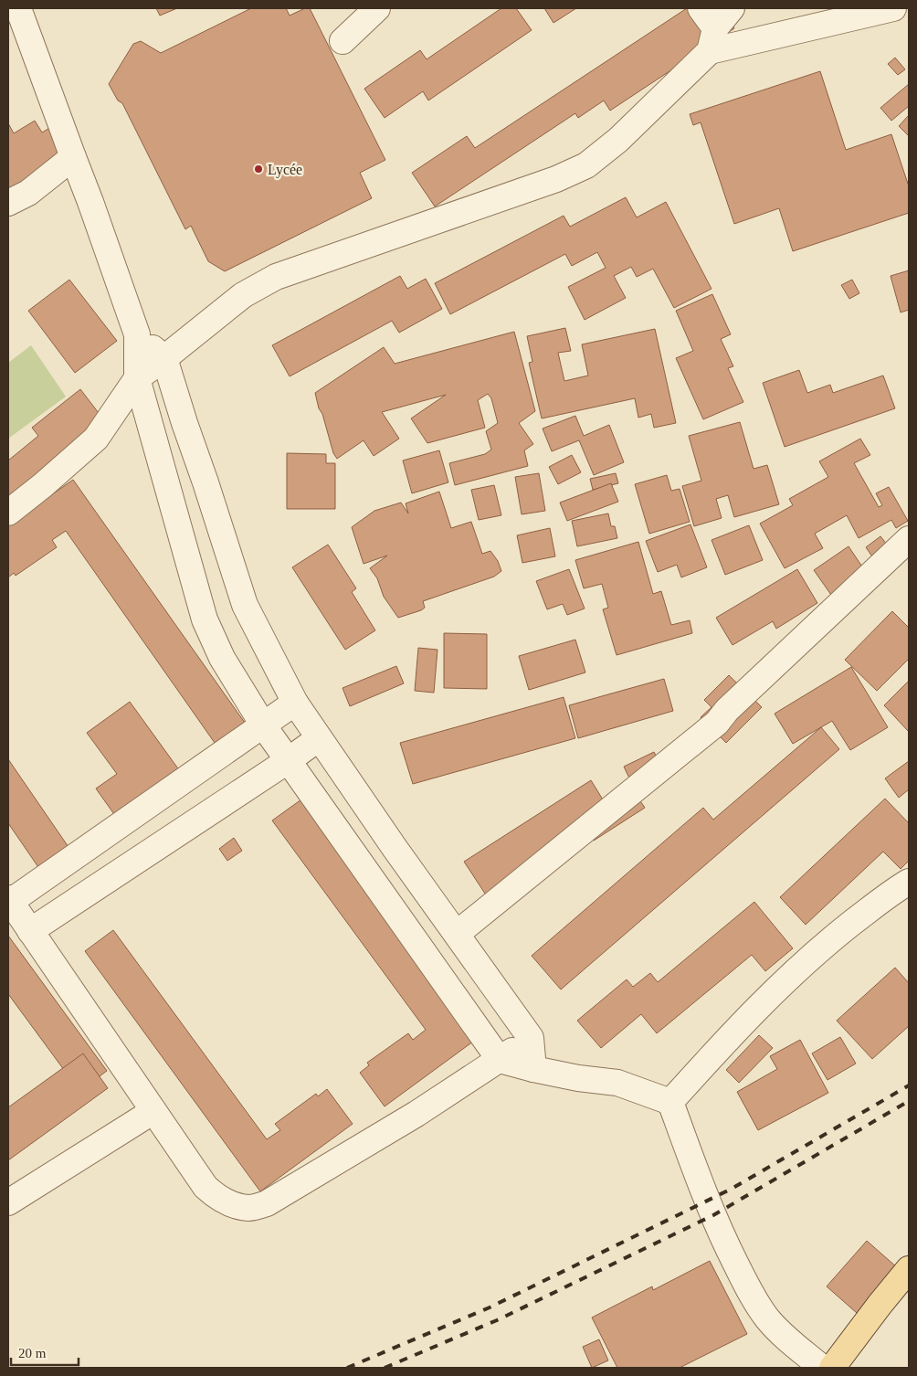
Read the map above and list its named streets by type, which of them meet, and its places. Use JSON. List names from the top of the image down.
{
  "places": ["Lycée"],
  "scale_bar": "20 m"
}
